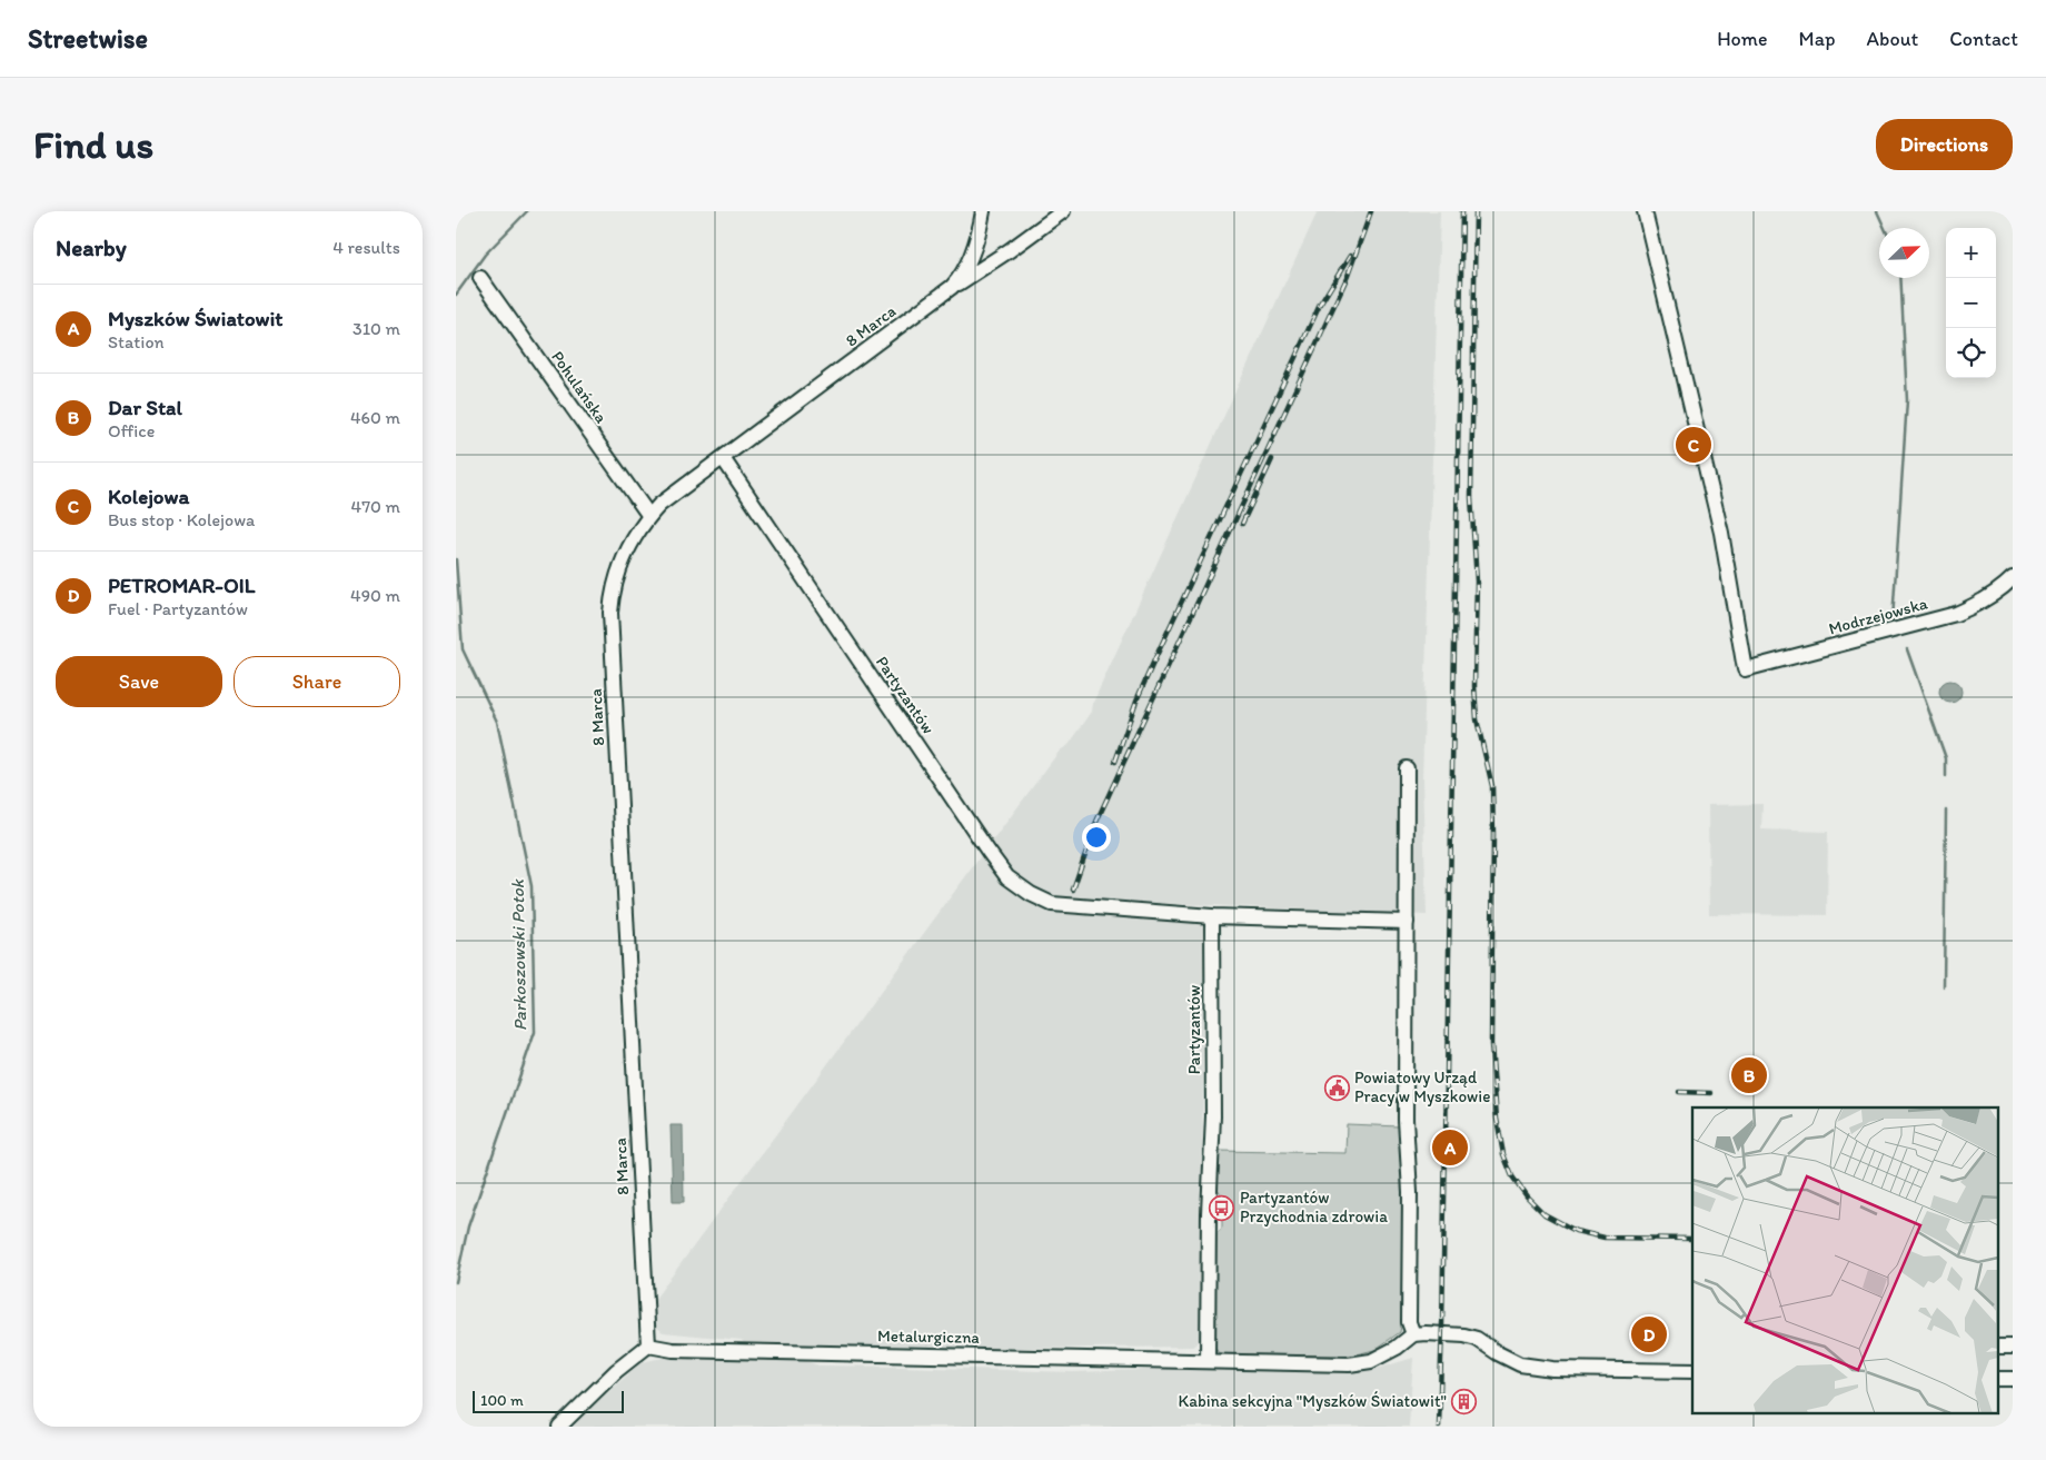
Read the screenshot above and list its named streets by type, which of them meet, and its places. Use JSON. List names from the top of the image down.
{
  "streets": {
    "street": [
      "8 Marca",
      "Pohulańska",
      "Modrzejowska",
      "Partyzantów",
      "Metalurgiczna"
    ]
  },
  "crossings": [
    ["8 Marca", "Pohulańska"],
    ["8 Marca", "Partyzantów"],
    ["8 Marca", "Metalurgiczna"],
    ["Partyzantów", "Metalurgiczna"]
  ],
  "water": ["Parkoszowski Potok"],
  "places": {
    "public building": ["Powiatowy Urząd Pracy w Myszkowie"],
    "bus stop": ["Partyzantów Przychodnia zdrowia"],
    "building": ["Kabina sekcyjna \"Myszków Światowit\""]
  },
  "scale_bar": "100 m",
  "north": "top right",
  "page": {
    "header": "Streetwise",
    "nav": [
      "Home",
      "Map",
      "About",
      "Contact"
    ],
    "buttons": [
      "Directions",
      ["Save", "Share"]
    ],
    "title": "Find us",
    "heading": ["Nearby", "4 results"],
    "map_buttons": ["+", "−"],
    "list": [
      {
        "mark": "A",
        "name": "Myszków Światowit",
        "note": "Station",
        "value": "310 m"
      },
      {
        "mark": "B",
        "name": "Dar Stal",
        "note": "Office",
        "value": "460 m"
      },
      {
        "mark": "C",
        "name": "Kolejowa",
        "note": "Bus stop · Kolejowa",
        "value": "470 m"
      },
      {
        "mark": "D",
        "name": "PETROMAR-OIL",
        "note": "Fuel · Partyzantów",
        "value": "490 m"
      }
    ],
    "pins": [
      "C",
      "B",
      "A",
      "D"
    ],
    "scale": "100 m"
  }
}
